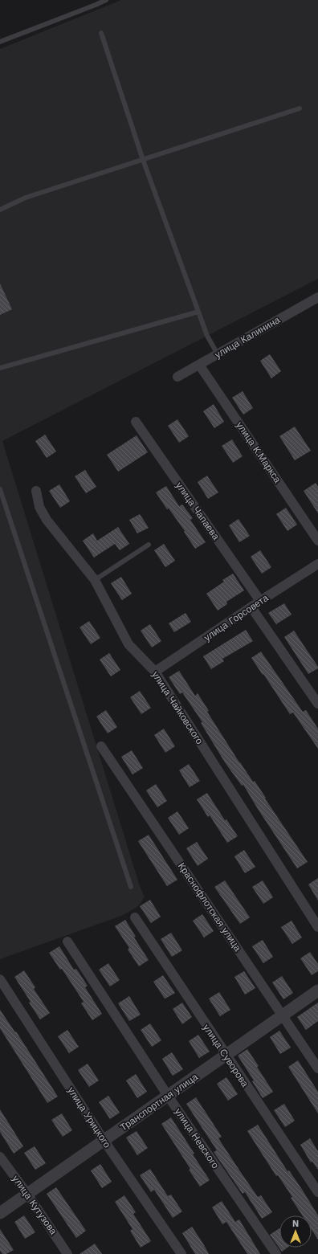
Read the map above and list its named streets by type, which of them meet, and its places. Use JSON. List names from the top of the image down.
{
  "streets": {
    "street": [
      "улица Калинина",
      "улица К.Маркса",
      "улица Чапаева",
      "улица Горсовета",
      "улица Чайковского",
      "Краснофлотская улица",
      "улица Суворова",
      "Транспортная улица",
      "улица Урицкого",
      "улица Невского",
      "улица Кутузова"
    ]
  },
  "crossings": [
    ["улица Калинина", "улица К.Маркса"],
    ["улица Чапаева", "улица Горсовета"],
    ["улица Горсовета", "улица Чайковского"],
    ["Краснофлотская улица", "Транспортная улица"],
    ["улица Суворова", "Транспортная улица"],
    ["Транспортная улица", "улица Урицкого"],
    ["Транспортная улица", "улица Невского"],
    ["Транспортная улица", "улица Кутузова"]
  ],
  "north": "top"
}
